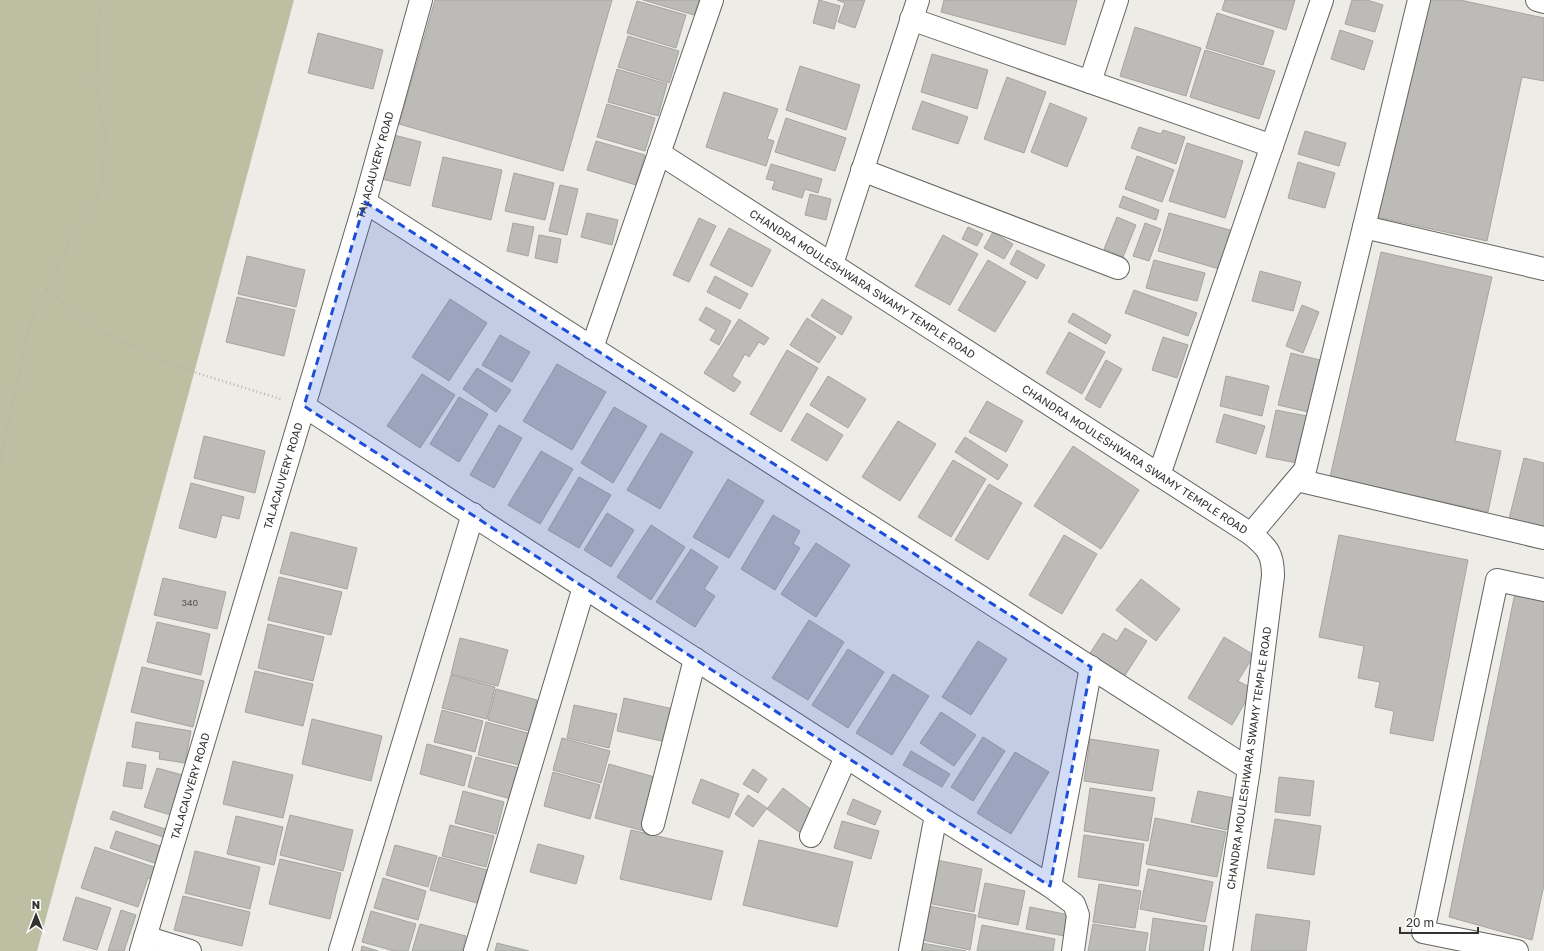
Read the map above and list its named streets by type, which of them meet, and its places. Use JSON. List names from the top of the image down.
{
  "streets": {
    "street": ["TALACAUVERY ROAD", "CHANDRA MOULESHWARA SWAMY TEMPLE ROAD"]
  },
  "house_numbers": ["340"],
  "scale_bar": "20 m",
  "north": "top"
}
